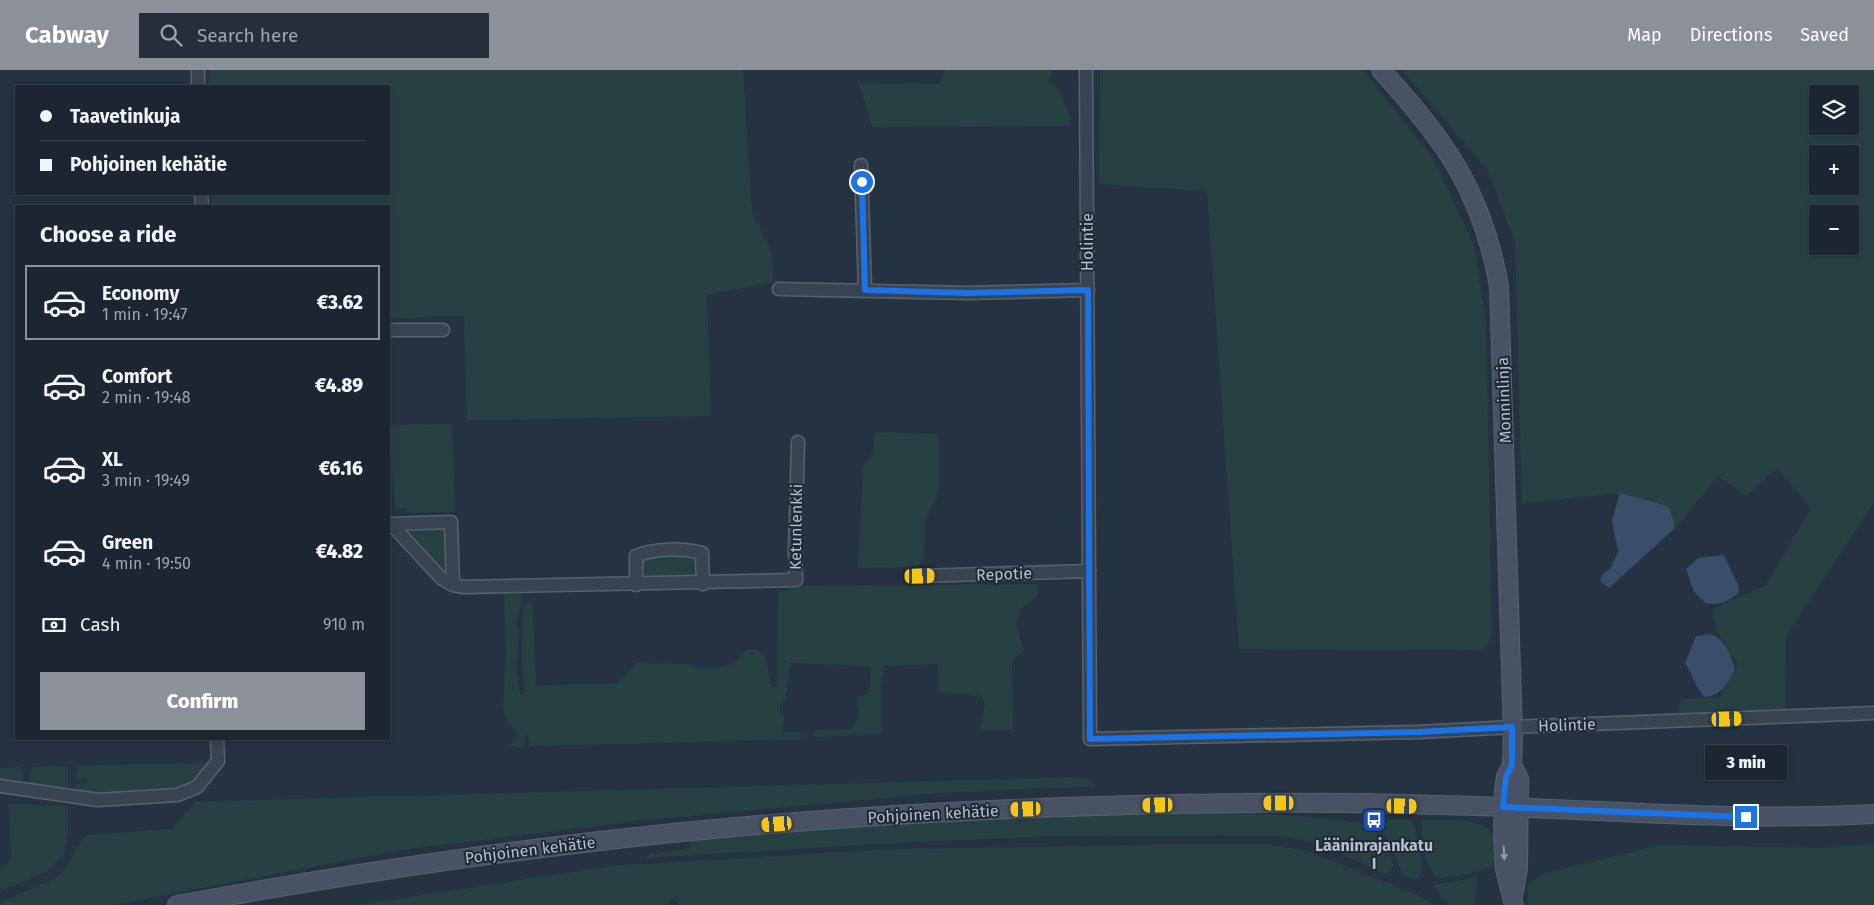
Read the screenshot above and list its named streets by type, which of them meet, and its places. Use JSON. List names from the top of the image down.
{
  "streets": {
    "main road": ["Monninlinja", "Pohjoinen kehätie"],
    "street": ["Holintie", "Ketunlenkki", "Repotie"]
  },
  "crossings": [
    ["Holintie", "Monninlinja"],
    ["Holintie", "Repotie"],
    ["Monninlinja", "Pohjoinen kehätie"]
  ],
  "places": {
    "bus stop": ["Lääninrajankatu I"]
  },
  "page": {
    "header": "Cabway",
    "search": "Search here",
    "nav": ["Map", "Directions", "Saved"],
    "map_buttons": ["+", "−"],
    "banner": ["Taavetinkuja", "Pohjoinen kehätie"],
    "heading": "Choose a ride",
    "list": [
      {
        "name": "Economy",
        "note": "1 min · 19:47",
        "value": "€3.62"
      },
      {
        "name": "Comfort",
        "note": "2 min · 19:48",
        "value": "€4.89"
      },
      {
        "name": "XL",
        "note": "3 min · 19:49",
        "value": "€6.16"
      },
      {
        "name": "Green",
        "note": "4 min · 19:50",
        "value": "€4.82"
      }
    ],
    "pay": ["Cash", "910 m"],
    "buttons": "Confirm",
    "bubble": "3 min"
  }
}
